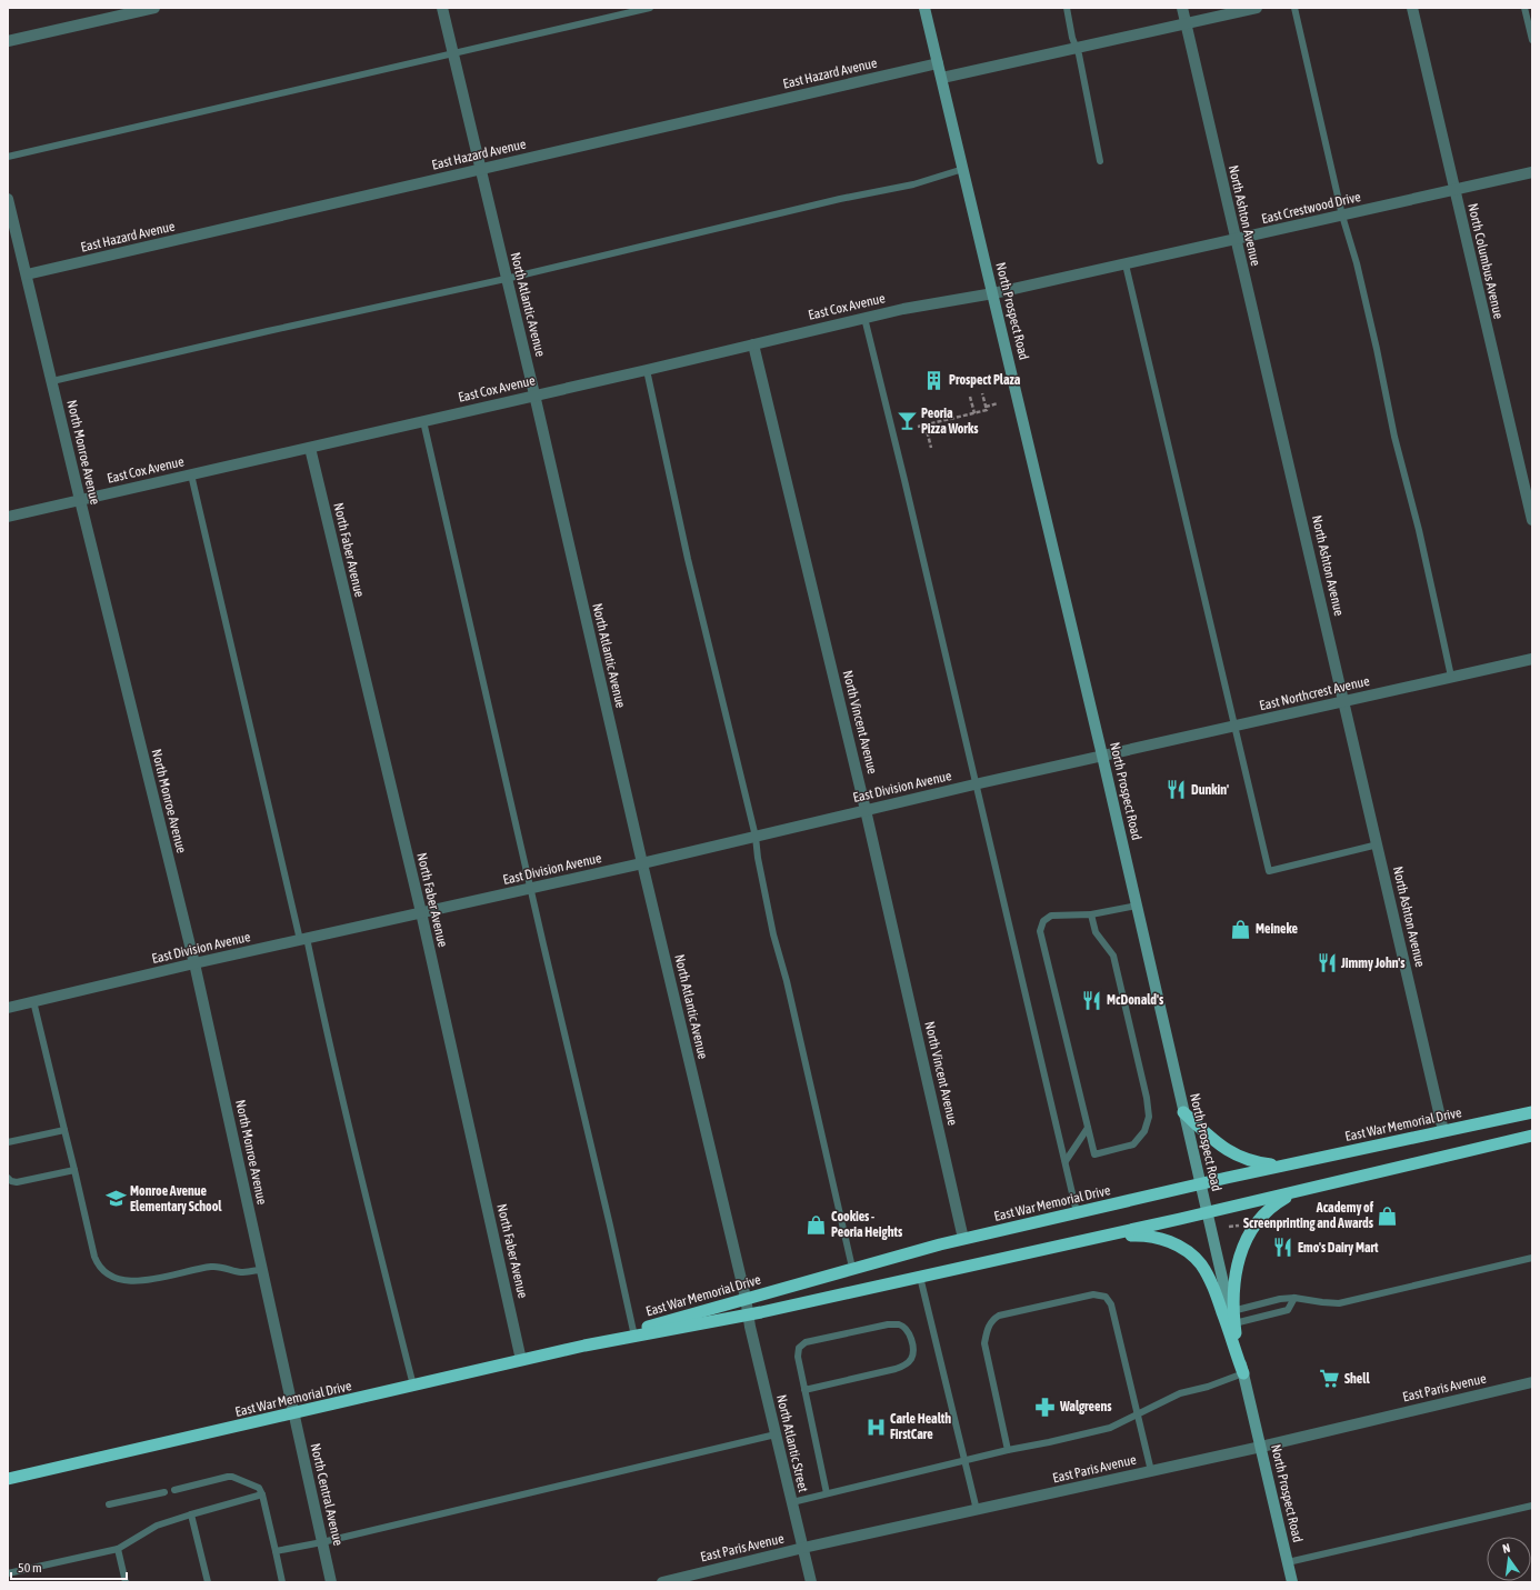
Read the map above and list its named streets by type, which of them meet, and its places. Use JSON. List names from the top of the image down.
{
  "streets": {
    "highway": ["East War Memorial Drive"],
    "main road": ["North Prospect Road"],
    "street": [
      "East Hazard Avenue",
      "East Crestwood Drive",
      "North Ashton Avenue",
      "North Columbus Avenue",
      "North Atlantic Avenue",
      "East Cox Avenue",
      "North Monroe Avenue",
      "North Faber Avenue",
      "East Northcrest Avenue",
      "North Vincent Avenue",
      "East Division Avenue",
      "East Paris Avenue",
      "North Atlantic Street",
      "North Central Avenue"
    ]
  },
  "crossings": [
    ["East Hazard Avenue", "North Atlantic Avenue"],
    ["East Hazard Avenue", "North Prospect Road"],
    ["East Hazard Avenue", "North Monroe Avenue"],
    ["East Crestwood Drive", "North Ashton Avenue"],
    ["East Crestwood Drive", "North Columbus Avenue"],
    ["East Crestwood Drive", "East Cox Avenue"],
    ["East Crestwood Drive", "North Prospect Road"],
    ["North Ashton Avenue", "East Northcrest Avenue"],
    ["North Ashton Avenue", "East War Memorial Drive"],
    ["North Atlantic Avenue", "East Cox Avenue"],
    ["North Atlantic Avenue", "East Division Avenue"],
    ["North Atlantic Avenue", "East War Memorial Drive"],
    ["North Atlantic Avenue", "North Atlantic Street"],
    ["East Cox Avenue", "North Prospect Road"],
    ["East Cox Avenue", "North Monroe Avenue"],
    ["East Cox Avenue", "North Faber Avenue"],
    ["East Cox Avenue", "North Vincent Avenue"],
    ["North Prospect Road", "East Northcrest Avenue"],
    ["North Prospect Road", "East Division Avenue"],
    ["North Prospect Road", "East War Memorial Drive"],
    ["North Prospect Road", "East Paris Avenue"],
    ["North Monroe Avenue", "East Division Avenue"],
    ["North Monroe Avenue", "East War Memorial Drive"],
    ["North Monroe Avenue", "North Central Avenue"],
    ["North Faber Avenue", "East Division Avenue"],
    ["North Faber Avenue", "East War Memorial Drive"],
    ["East Northcrest Avenue", "East Division Avenue"],
    ["North Vincent Avenue", "East Division Avenue"],
    ["North Vincent Avenue", "East War Memorial Drive"],
    ["East War Memorial Drive", "North Atlantic Street"],
    ["East War Memorial Drive", "North Central Avenue"],
    ["East Paris Avenue", "North Atlantic Street"]
  ],
  "places": {
    "building": ["Prospect Plaza"],
    "bar": ["Peoria Pizza Works"],
    "restaurant": [
      "Dunkin'",
      "Jimmy John's",
      "McDonald's",
      "Emo's Dairy Mart"
    ],
    "shop": ["Meineke", "Academy of Screenprinting and Awards", "Cookies - Peoria Heights"],
    "school or university": ["Monroe Avenue Elementary School"],
    "supermarket": ["Shell"],
    "pharmacy": ["Walgreens"],
    "hospital": ["Carle Health FirstCare"]
  },
  "scale_bar": "50 m",
  "north": "top"
}
